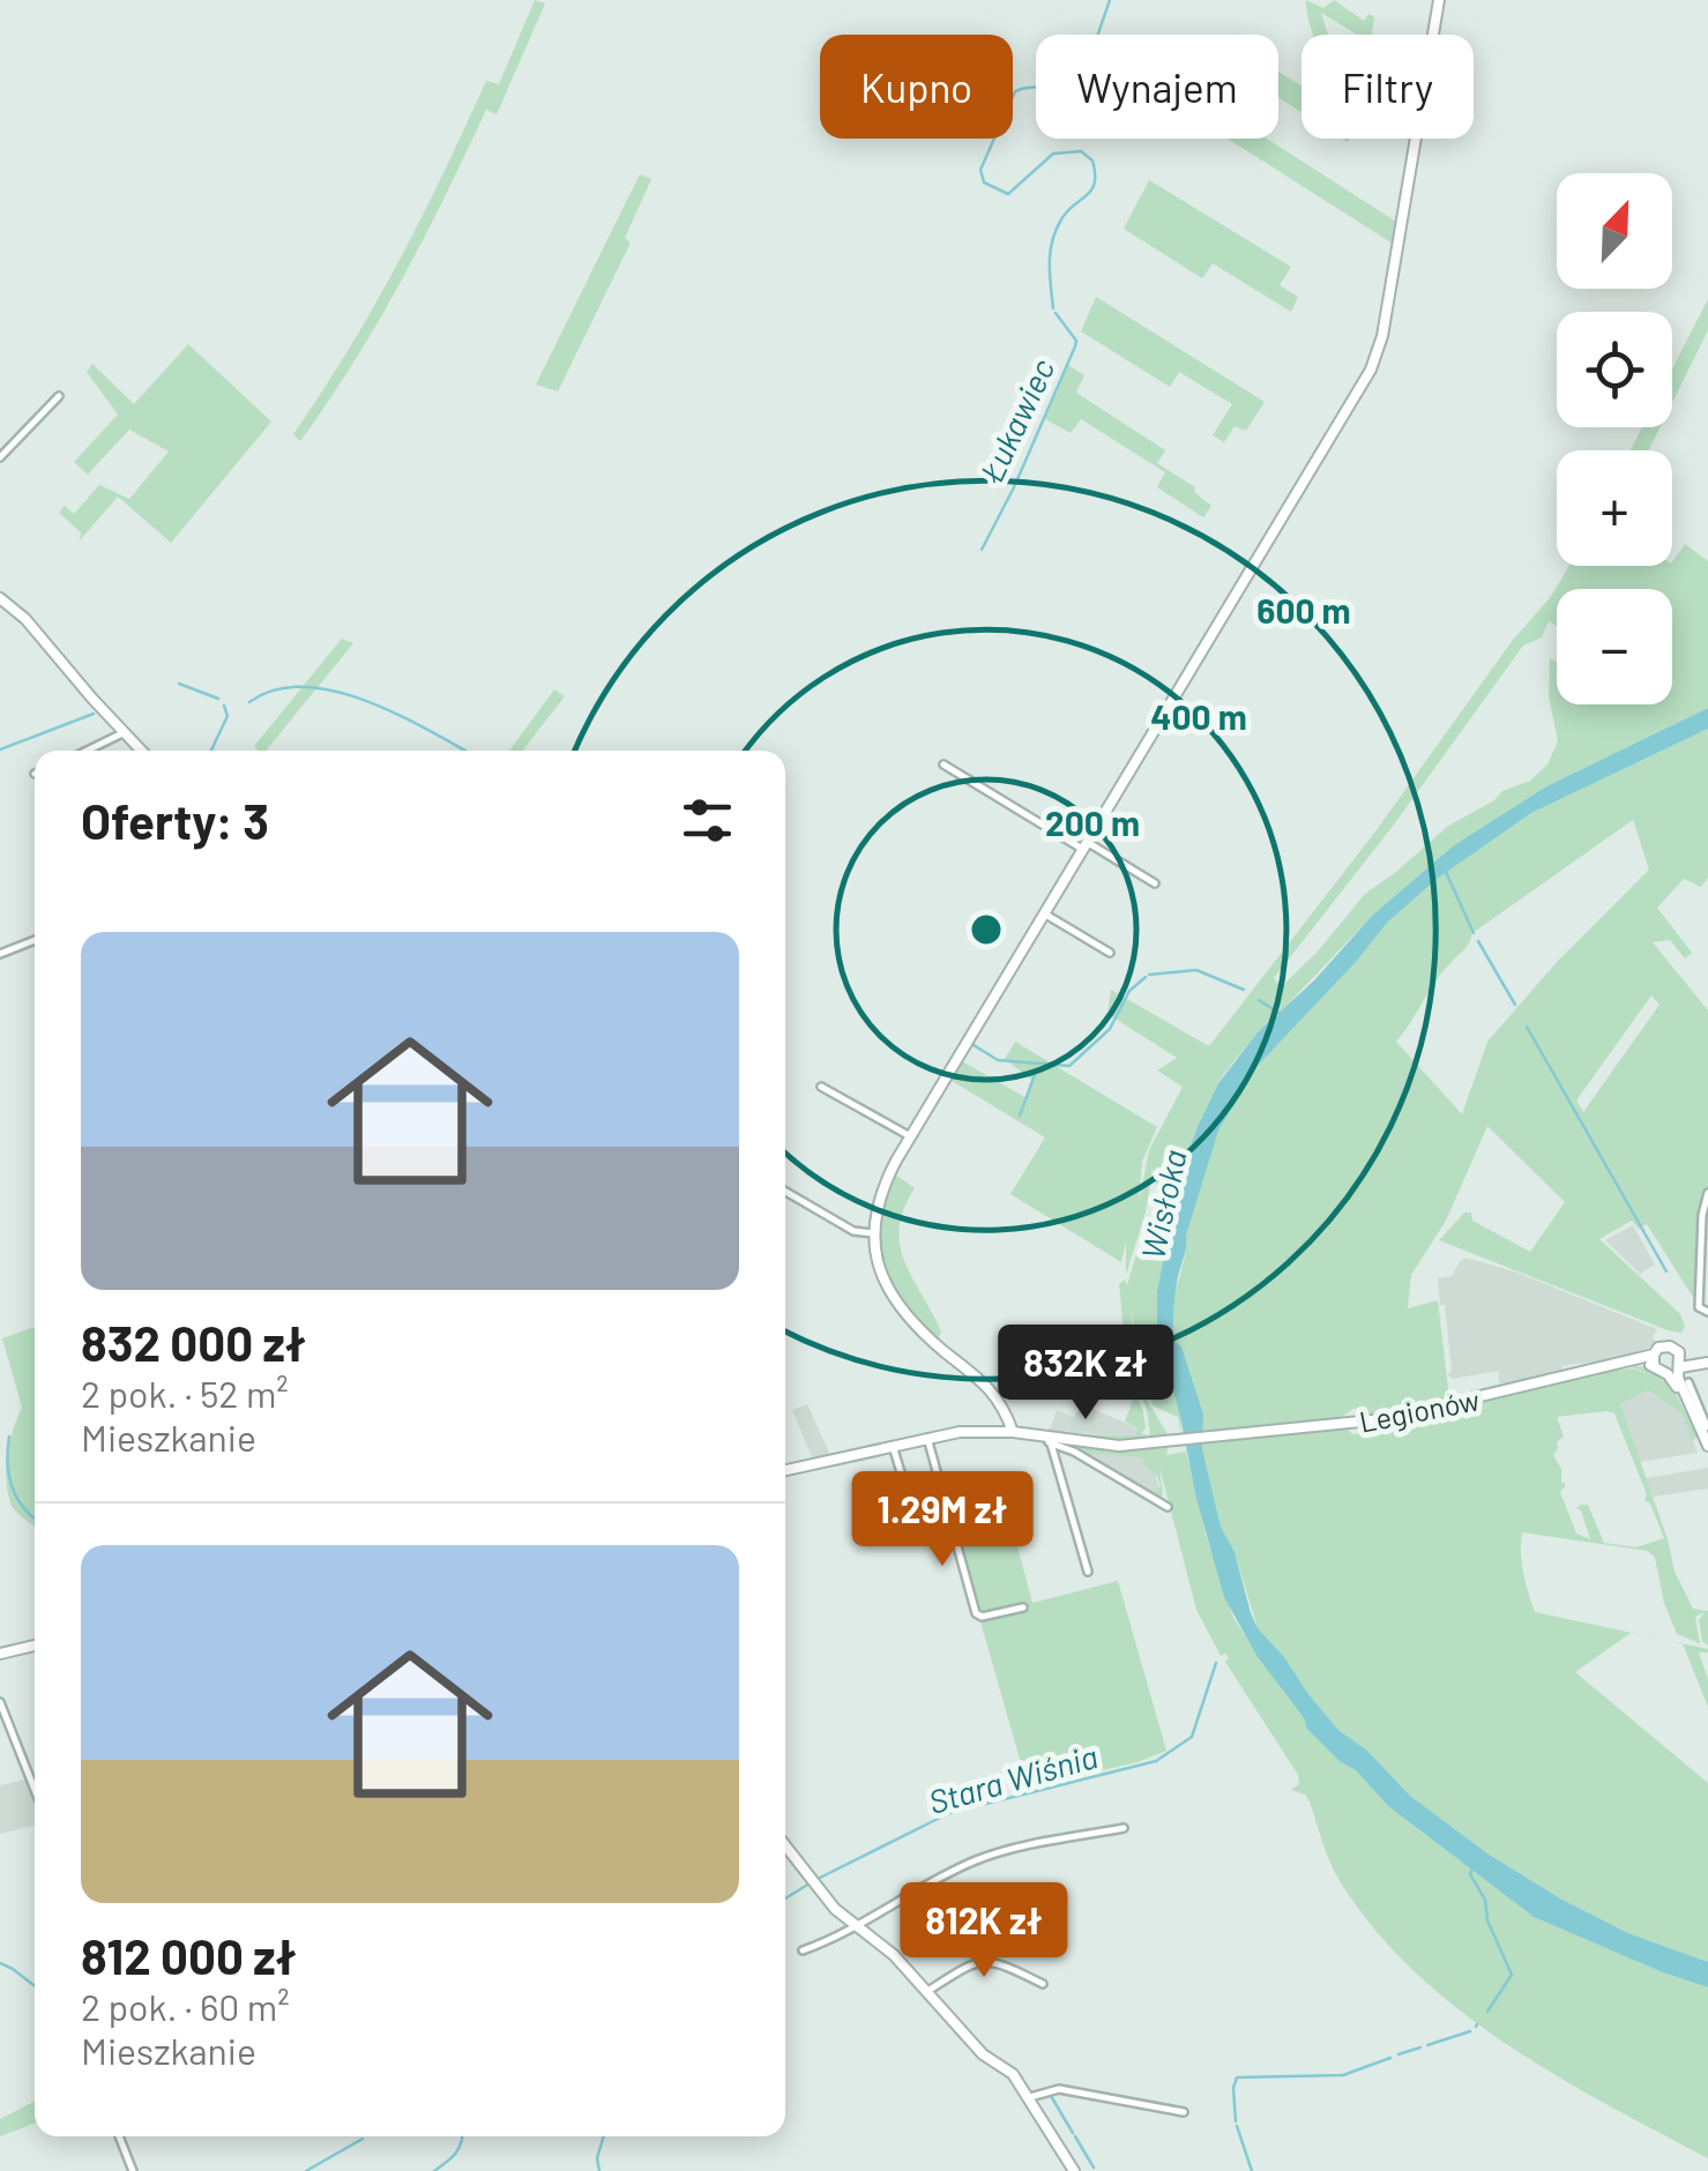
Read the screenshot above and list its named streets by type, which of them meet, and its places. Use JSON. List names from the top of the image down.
{
  "streets": {
    "street": ["Legionów"]
  },
  "water": ["Łukawiec", "Wisłoka", "Stara Wiśnia"],
  "north": "top right",
  "page": {
    "chip": ["Kupno", "Wynajem", "Filtry"],
    "map_buttons": ["+", "−"],
    "heading": "Oferty: 3",
    "list": [
      {
        "name": "832 000 zł",
        "note": "2 pok. · 52 m² · Mieszkanie"
      },
      {
        "name": "812 000 zł",
        "note": "2 pok. · 60 m² · Mieszkanie"
      }
    ],
    "price": ["832K zł", "1.29M zł", "812K zł"]
  },
  "rings": ["600 m", "400 m", "200 m"]
}
